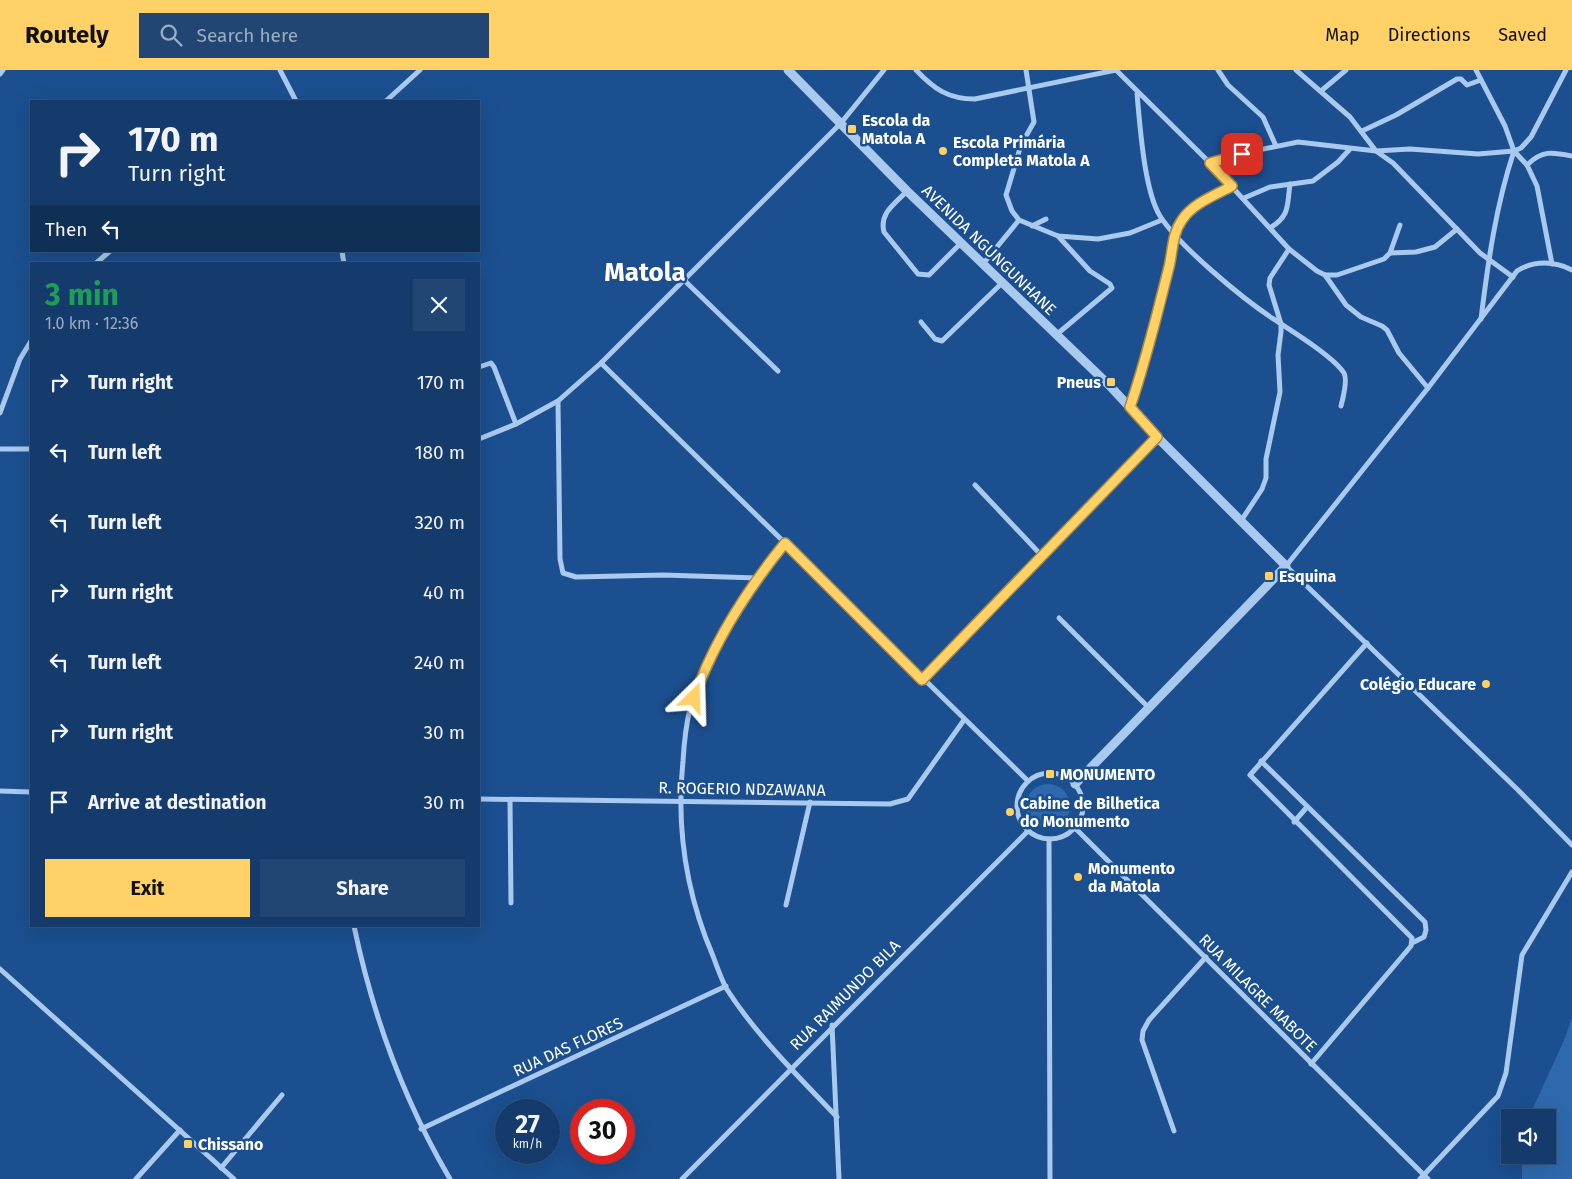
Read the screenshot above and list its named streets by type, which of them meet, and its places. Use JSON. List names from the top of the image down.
{
  "streets": {
    "street": [
      "AVENIDA NGUNGUNHANE",
      "R. ROGERIO NDZAWANA",
      "RUA MILAGRE MABOTE",
      "RUA RAIMUNDO BILA",
      "RUA DAS FLORES"
    ]
  },
  "crossings": [
    ["RUA MILAGRE MABOTE", "RUA RAIMUNDO BILA"]
  ],
  "districts": ["Matola"],
  "places": {
    "transit": [
      "Escola da Matola A",
      "Pneus",
      "Esquina",
      "MONUMENTO",
      "Chissano"
    ],
    "other": [
      "Escola Primária Completa Matola A",
      "Colégio Educare",
      "Cabine de Bilhetica do Monumento",
      "Monumento da Matola"
    ]
  },
  "page": {
    "header": "Routely",
    "search": "Search here",
    "nav": ["Map", "Directions", "Saved"],
    "turn": ["170 m", "Turn right"],
    "then": "Then",
    "heading": ["3 min", "1.0 km · 12:36"],
    "list": [
      {
        "name": "Turn right",
        "value": "170 m"
      },
      {
        "name": "Turn left",
        "value": "180 m"
      },
      {
        "name": "Turn left",
        "value": "320 m"
      },
      {
        "name": "Turn right",
        "value": "40 m"
      },
      {
        "name": "Turn left",
        "value": "240 m"
      },
      {
        "name": "Turn right",
        "value": "30 m"
      },
      {
        "name": "Arrive at destination",
        "value": "30 m"
      }
    ],
    "buttons": ["Exit", "Share"],
    "speed": "27 km/h",
    "limit": "30"
  }
}
